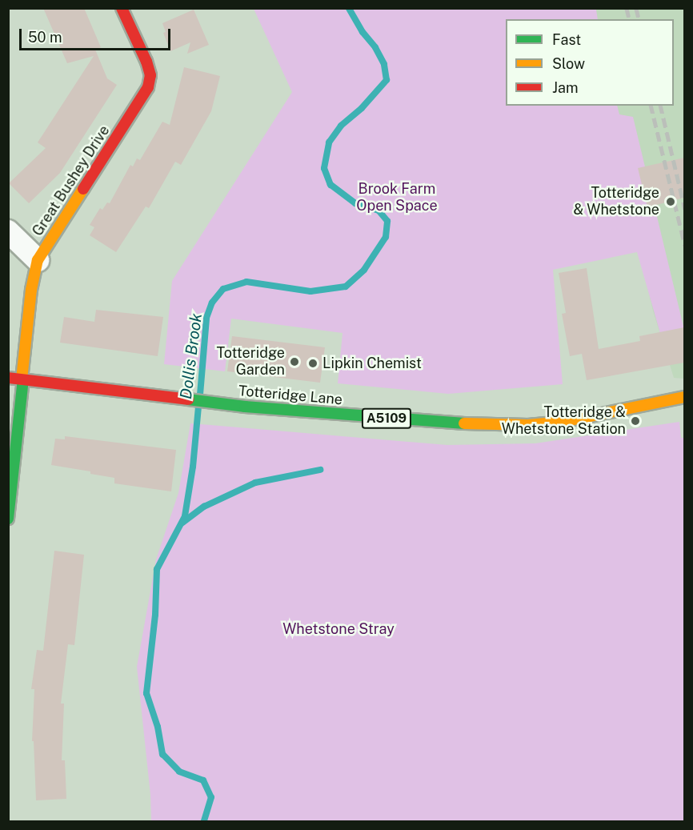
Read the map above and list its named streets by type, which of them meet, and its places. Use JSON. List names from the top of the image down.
{
  "streets": {
    "main road": ["Great Bushey Drive", "Totteridge Lane", "A5109"]
  },
  "crossings": [
    ["Great Bushey Drive", "Totteridge Lane"]
  ],
  "water": ["Dollis Brook"],
  "parks": ["Brook Farm Open Space", "Whetstone Stray"],
  "places": [
    "Totteridge & Whetstone",
    "Totteridge Garden",
    "Lipkin Chemist",
    "Totteridge & Whetstone Station"
  ],
  "legend": ["Fast", "Slow", "Jam"],
  "scale_bar": "50 m"
}
